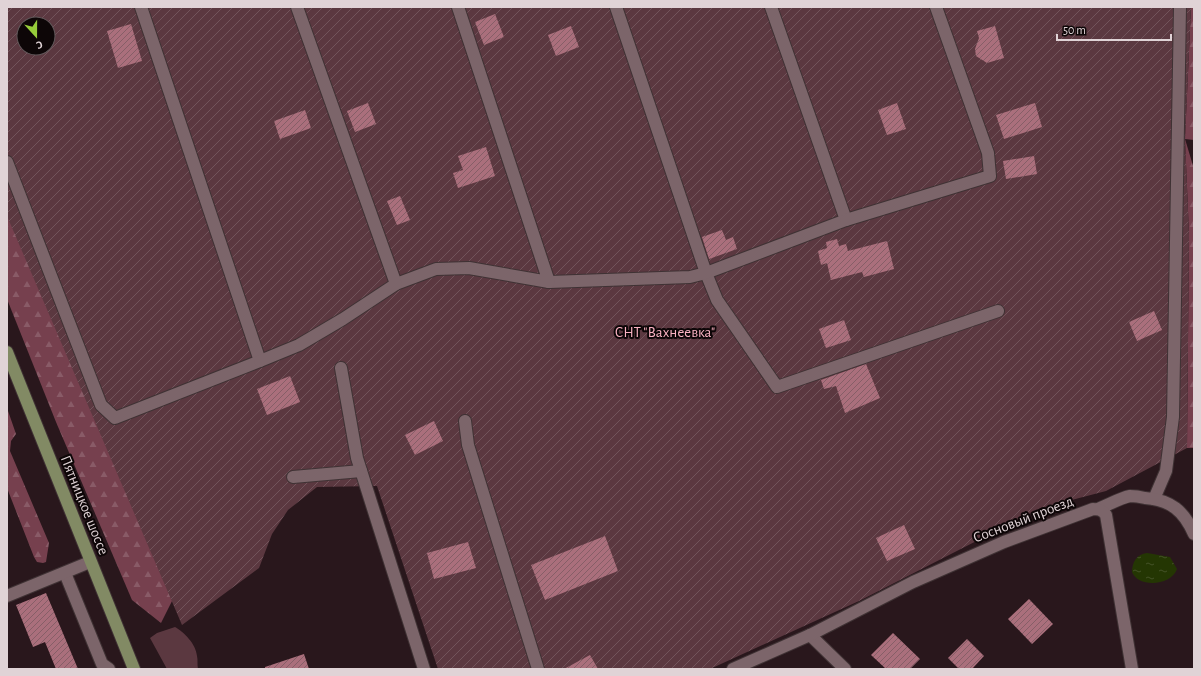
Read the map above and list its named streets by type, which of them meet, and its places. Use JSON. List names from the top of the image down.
{
  "streets": {
    "main road": ["Пятницкое шоссе"],
    "street": ["Сосновый проезд"]
  },
  "parks": ["СНТ \"Вахнеевка\""],
  "scale_bar": "50 m",
  "north": "bottom"
}
